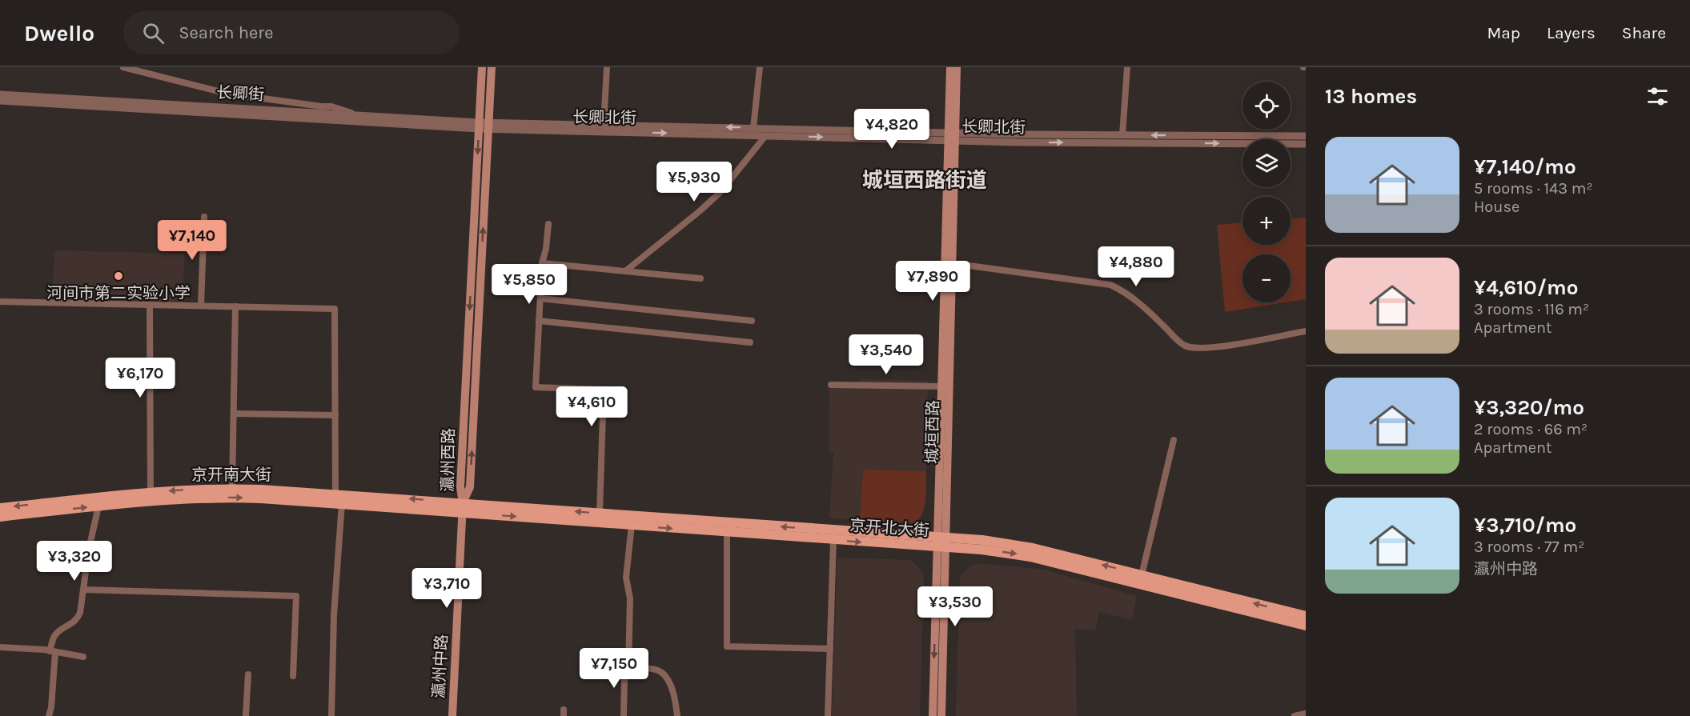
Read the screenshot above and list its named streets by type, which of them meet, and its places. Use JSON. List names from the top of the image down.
{
  "streets": {
    "main road": [
      "城垣西路",
      "瀛州西路",
      "京开南大街",
      "京开北大街",
      "瀛州中路"
    ],
    "street": ["长卿街", "长卿北街"]
  },
  "crossings": [
    ["长卿街", "长卿北街"],
    ["长卿街", "瀛州西路"],
    ["长卿北街", "城垣西路"],
    ["长卿北街", "瀛州西路"],
    ["城垣西路", "京开北大街"],
    ["瀛州西路", "京开南大街"],
    ["瀛州西路", "京开北大街"],
    ["瀛州西路", "瀛州中路"],
    ["京开南大街", "京开北大街"],
    ["京开南大街", "瀛州中路"],
    ["京开北大街", "瀛州中路"]
  ],
  "districts": ["城垣西路街道"],
  "places": ["河间市第二实验小学"],
  "page": {
    "header": "Dwello",
    "search": "Search here",
    "nav": ["Map", "Layers", "Share"],
    "heading": "13 homes",
    "map_buttons": ["+", "−"],
    "price": [
      "¥4,820",
      "¥5,930",
      "¥7,140",
      "¥4,880",
      "¥7,890",
      "¥5,850",
      "¥3,540",
      "¥6,170",
      "¥4,610",
      "¥3,320",
      "¥3,710",
      "¥3,530",
      "¥7,150"
    ],
    "list": [
      {
        "name": "¥7,140/mo",
        "note": "5 rooms · 143 m² · House"
      },
      {
        "name": "¥4,610/mo",
        "note": "3 rooms · 116 m² · Apartment"
      },
      {
        "name": "¥3,320/mo",
        "note": "2 rooms · 66 m² · Apartment"
      },
      {
        "name": "¥3,710/mo",
        "note": "3 rooms · 77 m² · 瀛州中路"
      }
    ]
  }
}
